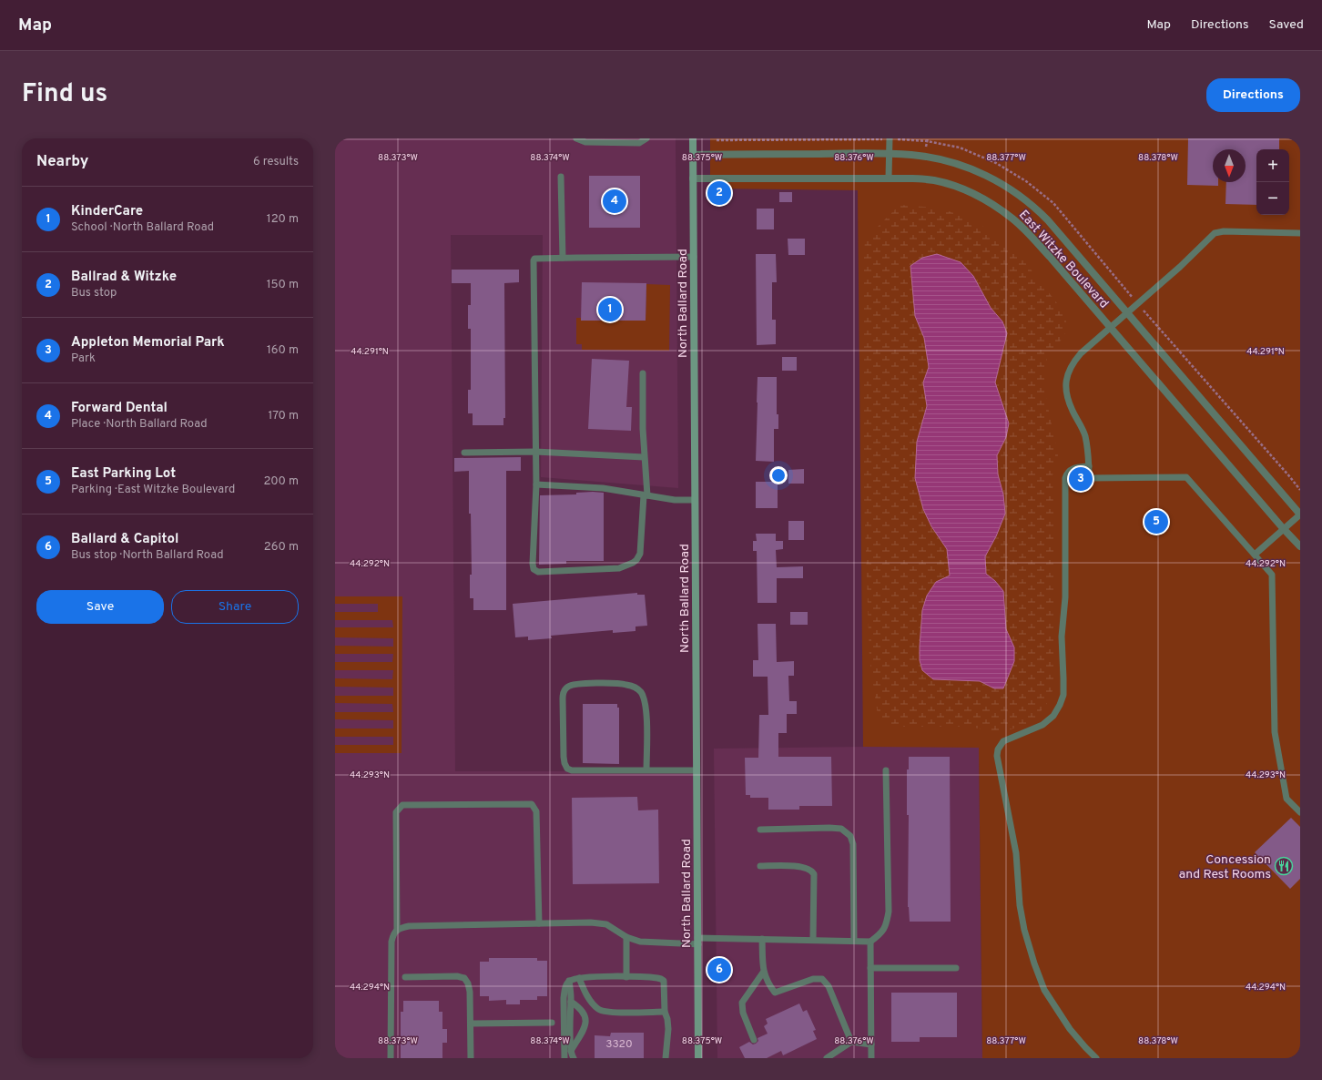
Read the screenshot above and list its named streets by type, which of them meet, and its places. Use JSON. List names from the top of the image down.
{
  "streets": {
    "main road": ["North Ballard Road"],
    "street": ["East Witzke Boulevard"]
  },
  "crossings": [
    ["East Witzke Boulevard", "North Ballard Road"]
  ],
  "places": {
    "restaurant": ["Concession and Rest Rooms"]
  },
  "house_numbers": ["3320"],
  "north": "bottom",
  "page": {
    "header": "Map",
    "nav": ["Map", "Directions", "Saved"],
    "title": "Find us",
    "buttons": [
      "Directions",
      ["Save", "Share"]
    ],
    "heading": ["Nearby", "6 results"],
    "map_buttons": ["+", "−"],
    "pins": [
      "2",
      "4",
      "1",
      "3",
      "5",
      "6"
    ],
    "list": [
      {
        "mark": "1",
        "name": "KinderCare",
        "note": "School · North Ballard Road",
        "value": "120 m"
      },
      {
        "mark": "2",
        "name": "Ballrad & Witzke",
        "note": "Bus stop",
        "value": "150 m"
      },
      {
        "mark": "3",
        "name": "Appleton Memorial Park",
        "note": "Park",
        "value": "160 m"
      },
      {
        "mark": "4",
        "name": "Forward Dental",
        "note": "Place · North Ballard Road",
        "value": "170 m"
      },
      {
        "mark": "5",
        "name": "East Parking Lot",
        "note": "Parking · East Witzke Boulevard",
        "value": "200 m"
      },
      {
        "mark": "6",
        "name": "Ballard & Capitol",
        "note": "Bus stop · North Ballard Road",
        "value": "260 m"
      }
    ]
  },
  "coordinates": [
    "88.373°W",
    "88.374°W",
    "88.375°W",
    "88.376°W",
    "88.377°W",
    "88.378°W",
    "44.291°N",
    "44.292°N",
    "44.293°N",
    "44.294°N"
  ]
}
